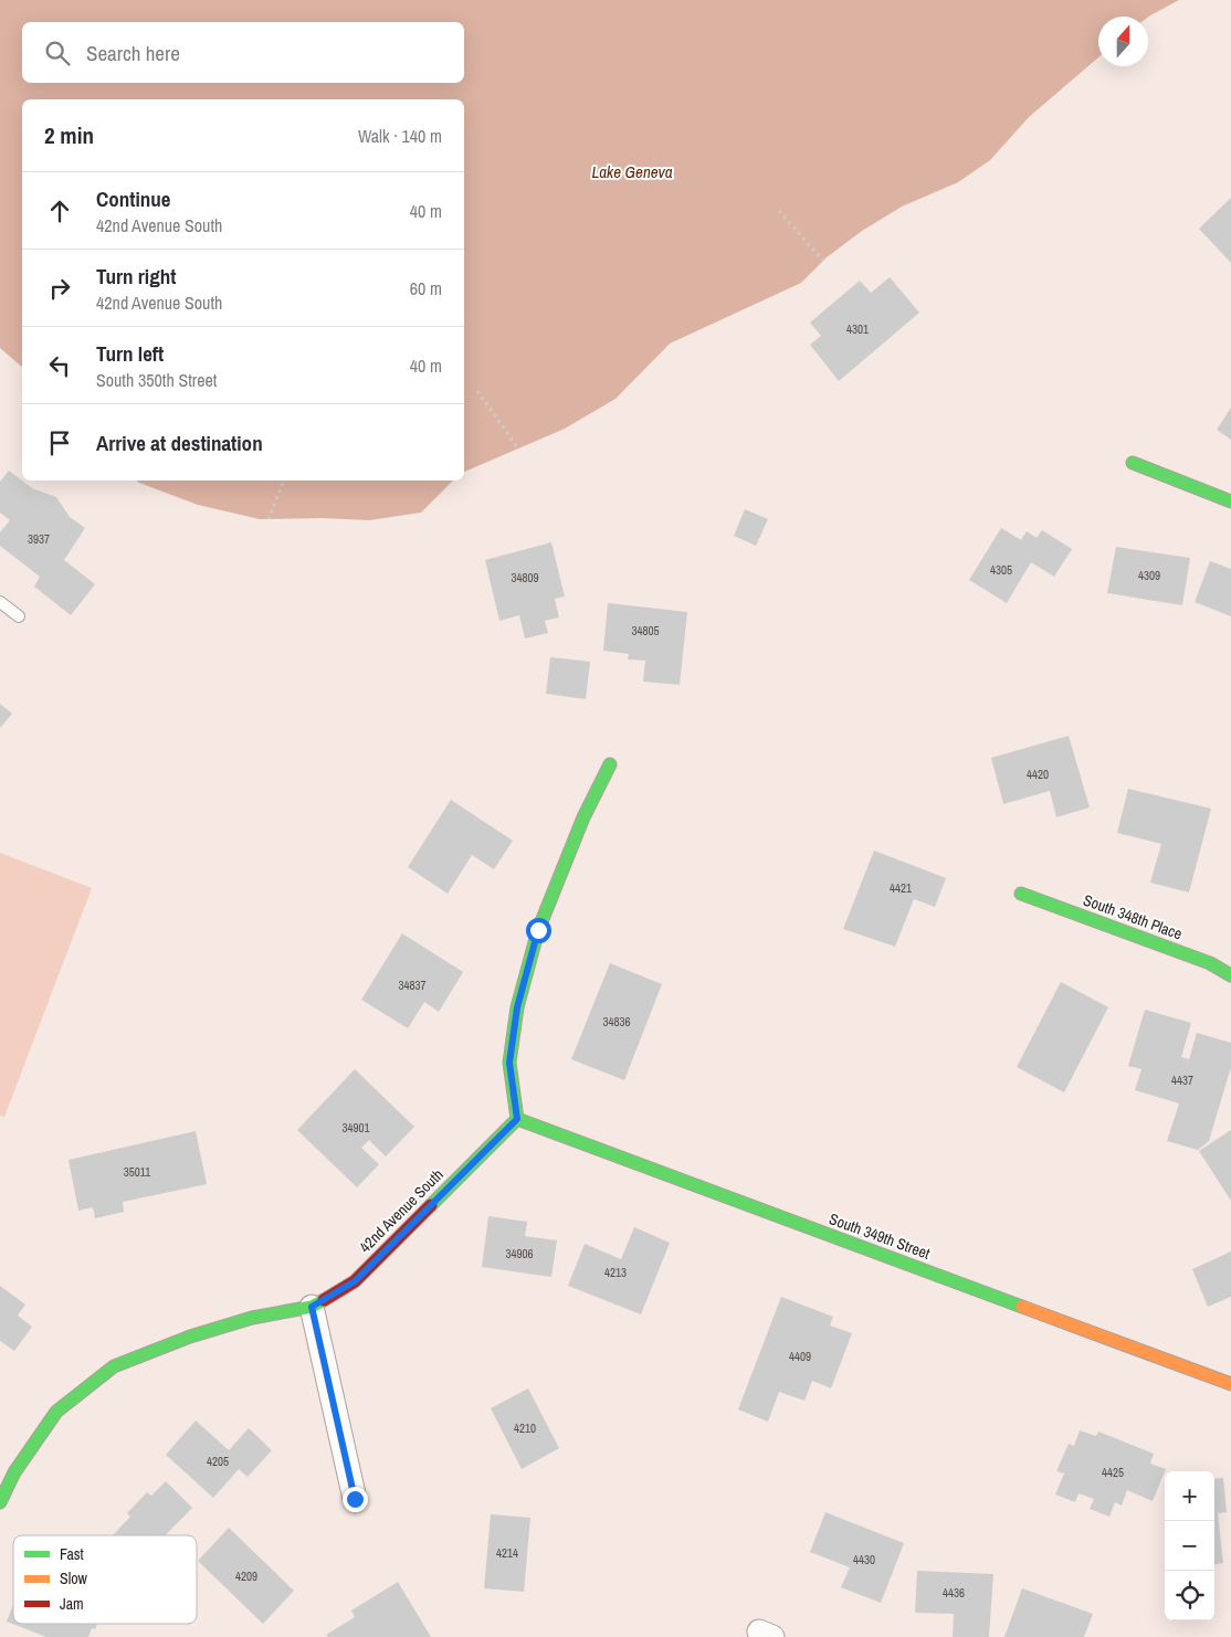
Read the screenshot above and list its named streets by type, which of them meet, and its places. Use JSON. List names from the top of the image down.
{
  "streets": {
    "street": ["South 348th Place", "42nd Avenue South", "South 349th Street"]
  },
  "crossings": [
    ["42nd Avenue South", "South 349th Street"]
  ],
  "water": ["Lake Geneva"],
  "house_numbers": [
    "4301",
    "3937",
    "4305",
    "4309",
    "34809",
    "34805",
    "4420",
    "4421",
    "34837",
    "34836",
    "4437",
    "34901",
    "35011",
    "34906",
    "4213",
    "4409",
    "4210",
    "4205",
    "4425",
    "4214",
    "4430",
    "4209",
    "4436"
  ],
  "legend": ["Fast", "Slow", "Jam"],
  "north": "top",
  "page": {
    "search": "Search here",
    "heading": ["2 min", "Walk · 140 m"],
    "list": [
      ["Continue", "42nd Avenue South", "40 m"],
      ["Turn right", "42nd Avenue South", "60 m"],
      ["Turn left", "South 350th Street", "40 m"],
      "Arrive at destination"
    ],
    "map_buttons": ["+", "−"]
  }
}
